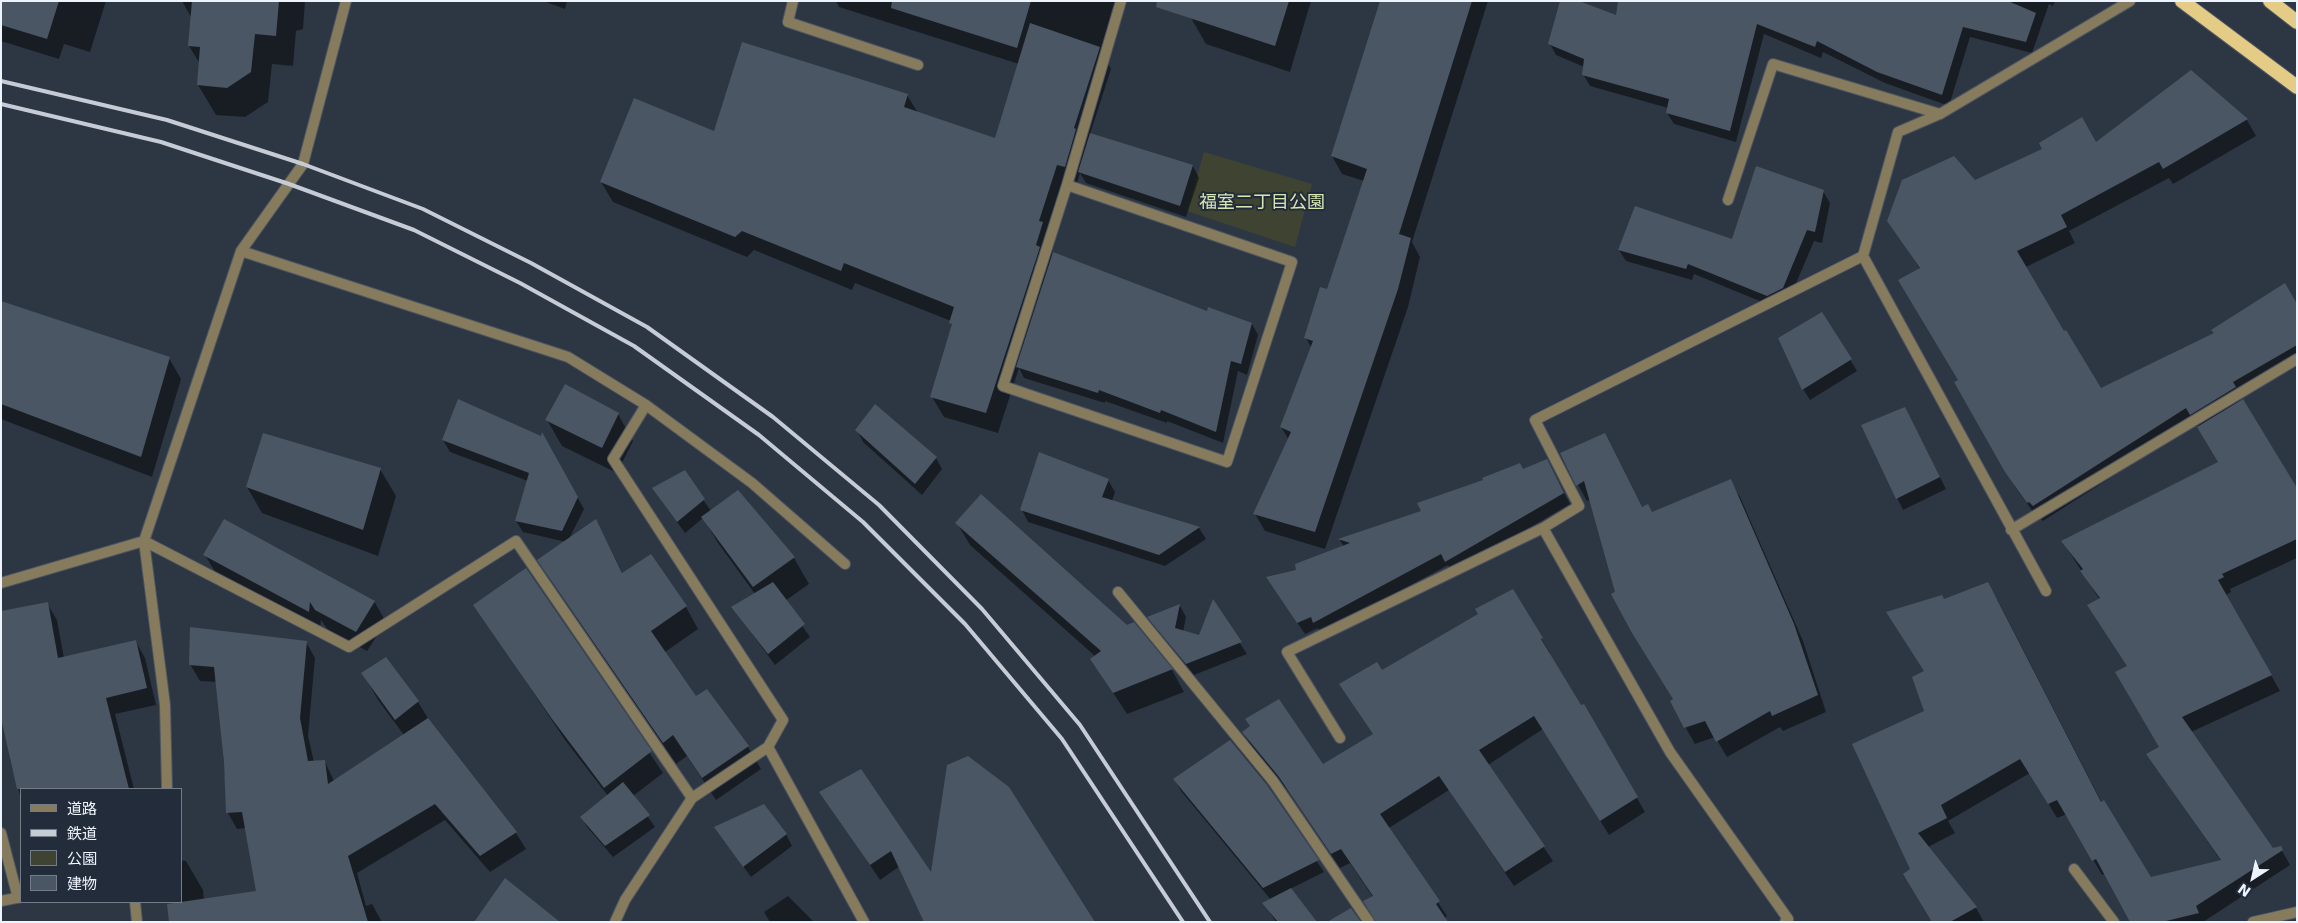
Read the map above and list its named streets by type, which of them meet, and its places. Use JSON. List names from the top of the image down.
{
  "parks": ["福室二丁目公園"],
  "legend": [
    "道路",
    "鉄道",
    "公園",
    "建物"
  ],
  "north": "bottom left"
}
